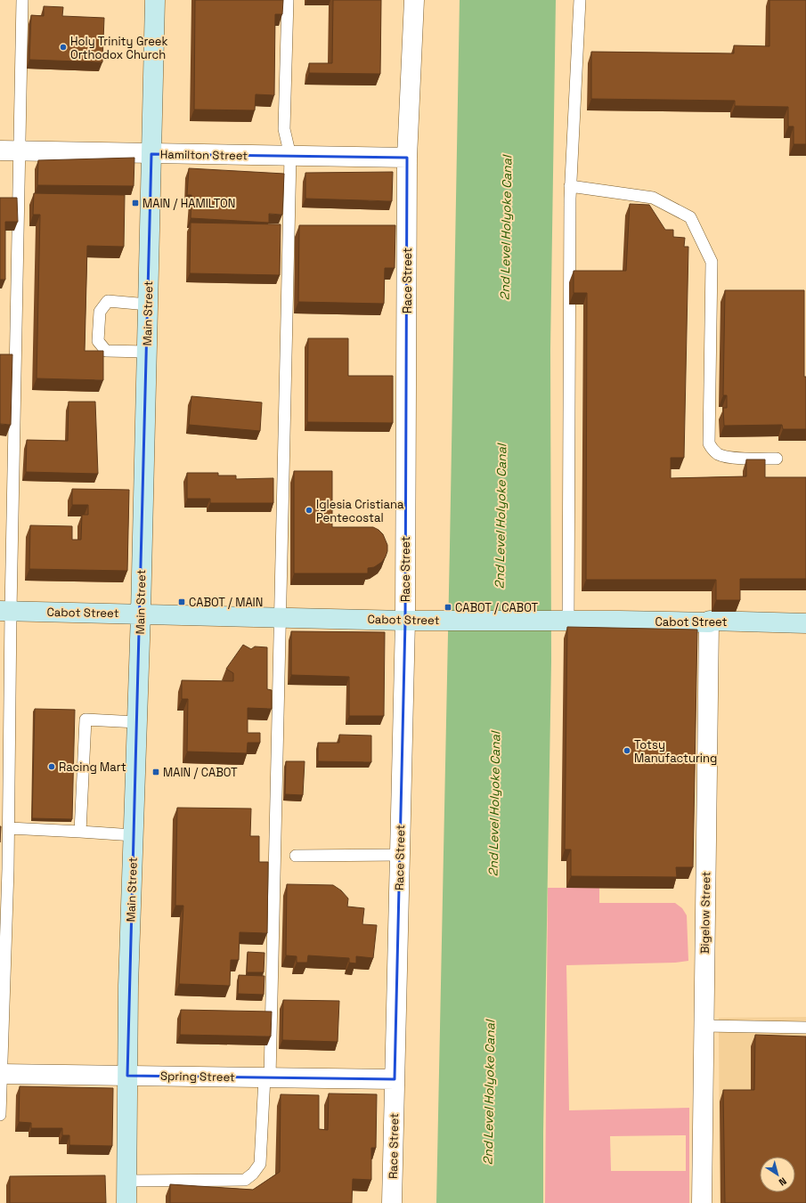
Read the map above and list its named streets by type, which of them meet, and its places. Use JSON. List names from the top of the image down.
{
  "streets": {
    "main road": ["Main Street", "Cabot Street"],
    "street": [
      "Hamilton Street",
      "Race Street",
      "Bigelow Street",
      "Spring Street"
    ]
  },
  "crossings": [
    ["Hamilton Street", "Race Street"],
    ["Hamilton Street", "Main Street"],
    ["Race Street", "Cabot Street"],
    ["Race Street", "Spring Street"],
    ["Main Street", "Cabot Street"],
    ["Main Street", "Spring Street"],
    ["Cabot Street", "Bigelow Street"]
  ],
  "water": ["2nd Level Holyoke Canal"],
  "places": {
    "other": [
      "Holy Trinity Greek Orthodox Church",
      "Iglesia Cristiana Pentecostal",
      "Totsy Manufacturing",
      "Racing Mart"
    ],
    "transit": [
      "MAIN / HAMILTON",
      "CABOT / MAIN",
      "CABOT / CABOT",
      "MAIN / CABOT"
    ]
  },
  "north": "bottom right"
}
